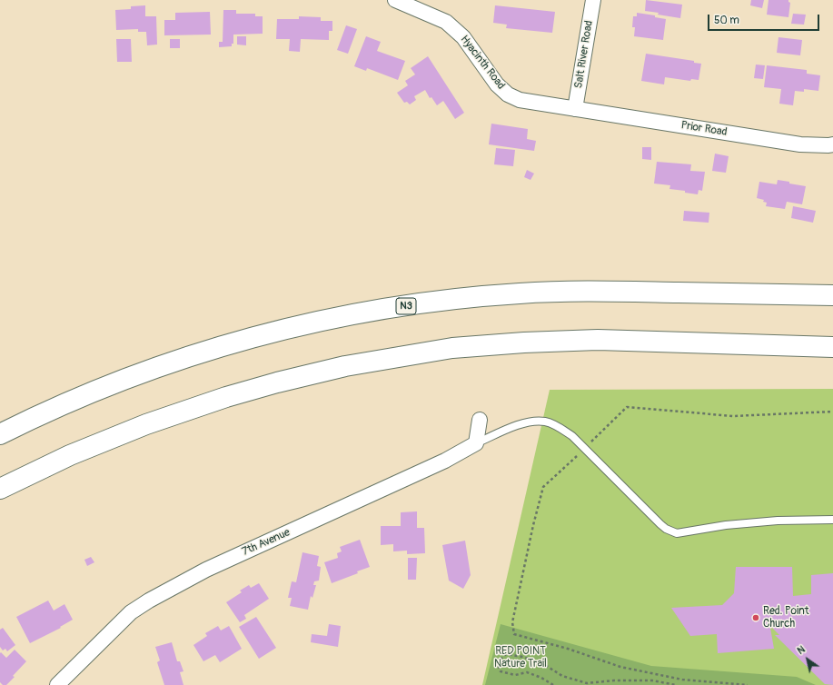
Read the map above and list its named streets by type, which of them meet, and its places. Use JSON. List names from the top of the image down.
{
  "streets": {
    "highway": ["N3"],
    "street": [
      "Salt River Road",
      "Hyacinth Road",
      "Prior Road",
      "7th Avenue"
    ]
  },
  "crossings": [
    ["Salt River Road", "Hyacinth Road"],
    ["Salt River Road", "Prior Road"],
    ["Hyacinth Road", "Prior Road"]
  ],
  "parks": ["RED POINT Nature Trail"],
  "places": ["Red. Point Church"],
  "scale_bar": "50 m",
  "north": "top left"
}
